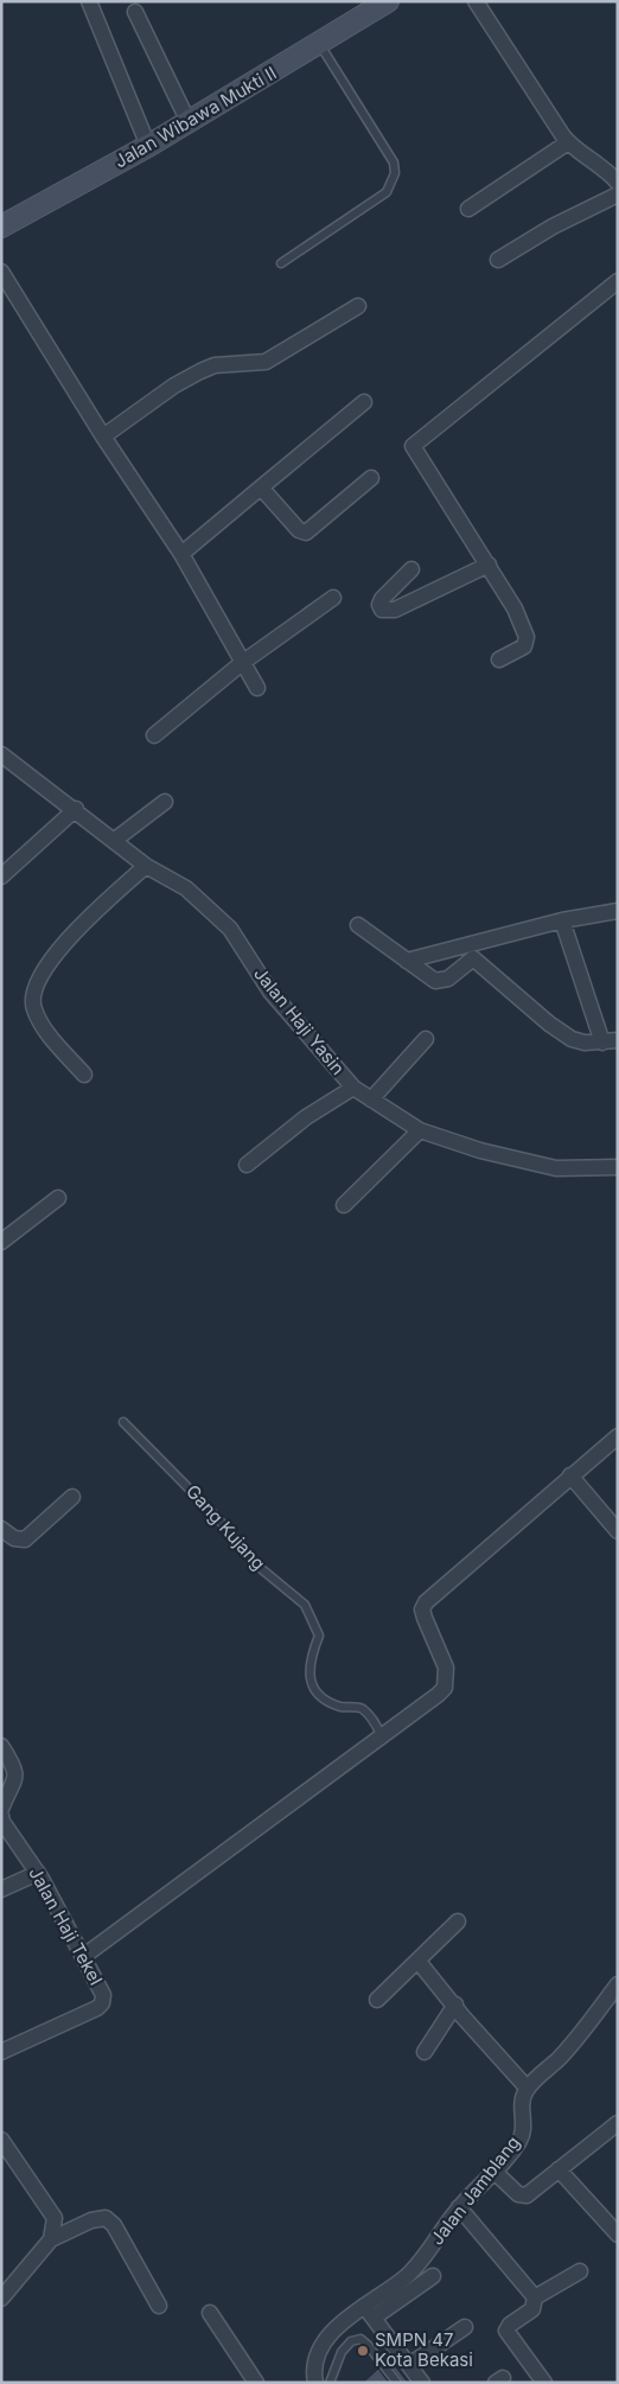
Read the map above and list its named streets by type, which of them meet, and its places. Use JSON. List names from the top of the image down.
{
  "streets": {
    "main road": ["Jalan Wibawa Mukti II"],
    "street": ["Jalan Haji Yasin", "Jalan Haji Tekel", "Jalan Jamblang"],
    "lane": ["Gang Kujang"]
  },
  "places": ["SMPN 47 Kota Bekasi"]
}
